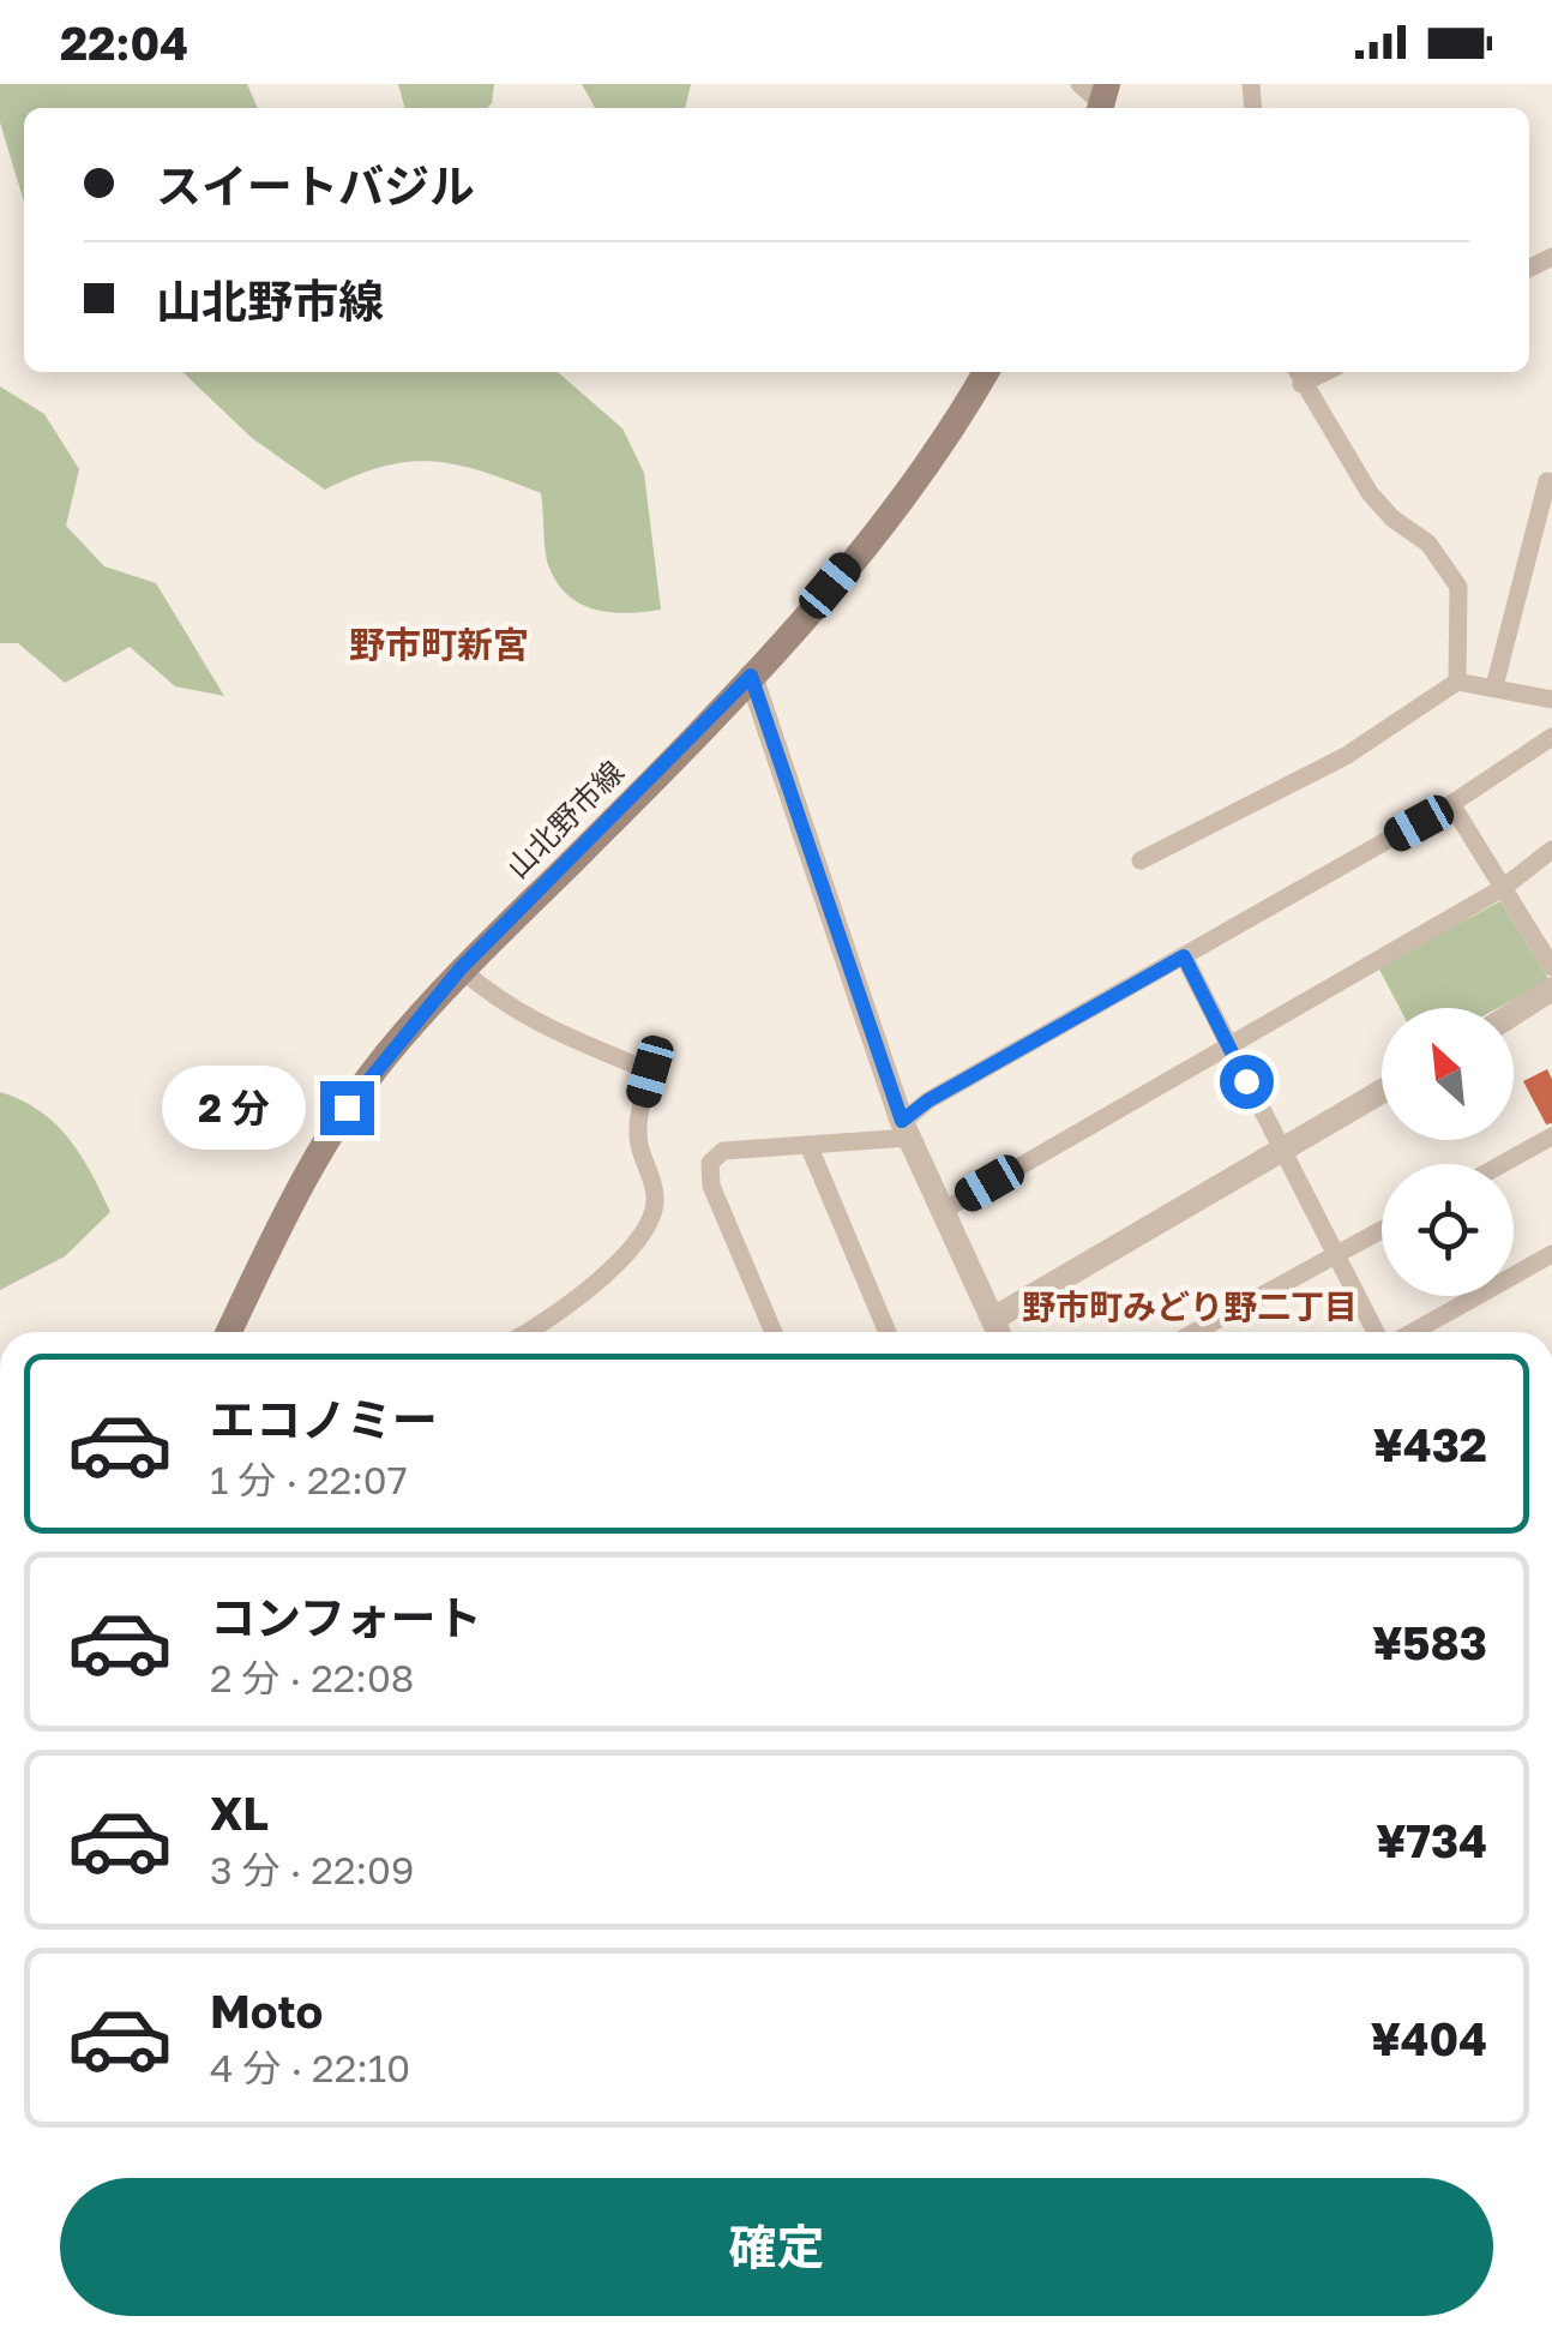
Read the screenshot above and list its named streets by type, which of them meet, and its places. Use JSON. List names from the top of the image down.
{
  "streets": {
    "main road": ["山北野市線"]
  },
  "districts": ["野市町新宮", "野市町みどり野二丁目"],
  "north": "top left",
  "page": {
    "status": "22:04",
    "banner": ["スイートバジル", "山北野市線"],
    "bubble": "2 分",
    "list": [
      {
        "name": "エコノミー",
        "note": "1 分 · 22:07",
        "value": "¥432"
      },
      {
        "name": "コンフォート",
        "note": "2 分 · 22:08",
        "value": "¥583"
      },
      {
        "name": "XL",
        "note": "3 分 · 22:09",
        "value": "¥734"
      },
      {
        "name": "Moto",
        "note": "4 分 · 22:10",
        "value": "¥404"
      }
    ],
    "buttons": "確定"
  }
}
